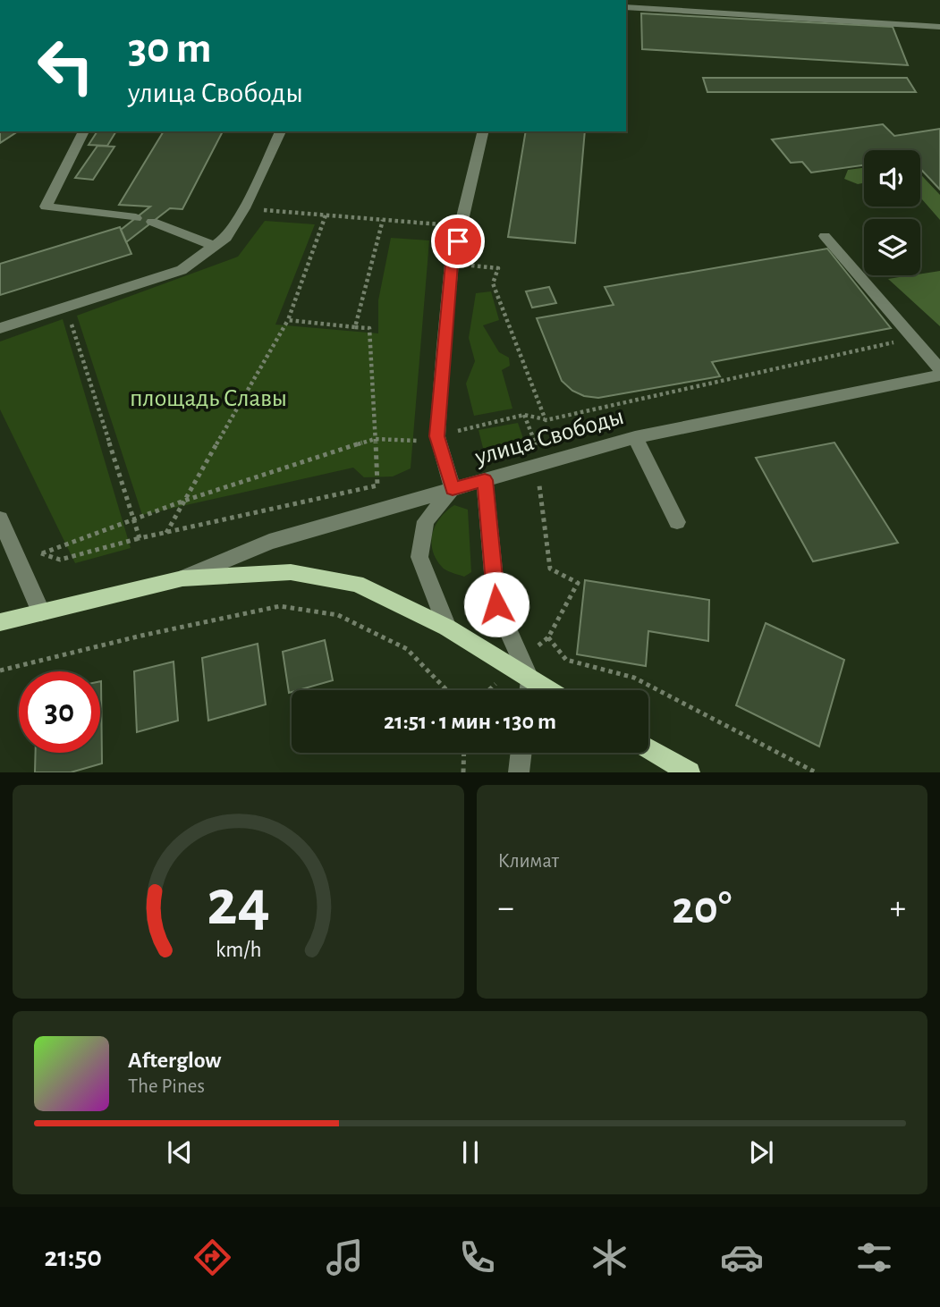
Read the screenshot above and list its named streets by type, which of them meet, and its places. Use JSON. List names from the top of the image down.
{
  "streets": {
    "main road": ["улица Свободы"]
  },
  "parks": ["площадь Славы"],
  "page": {
    "turn": ["30 m", "улица Свободы"],
    "limit": "30",
    "trip": "21:51 · 1 мин · 130 m",
    "tile": "Климат",
    "heat": ["−", "20°", "+"],
    "song": ["Afterglow", "The Pines"],
    "tabs": "21:50",
    "gauge": ["24", "km/h"]
  }
}
